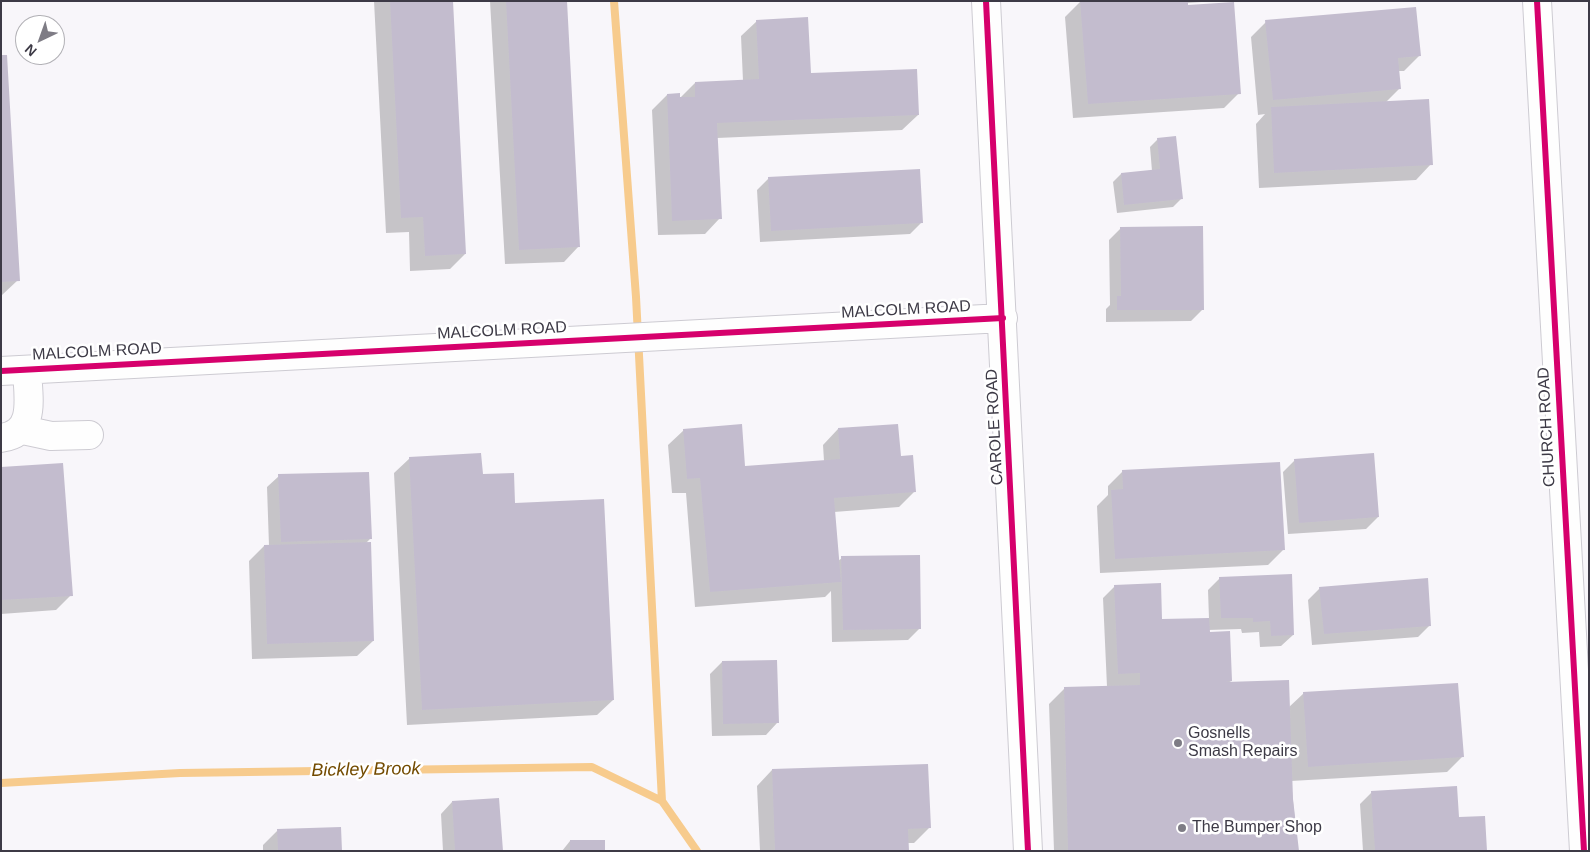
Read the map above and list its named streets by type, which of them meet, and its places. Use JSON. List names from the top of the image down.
{
  "streets": {
    "street": ["MALCOLM ROAD", "CAROLE ROAD", "CHURCH ROAD"]
  },
  "crossings": [
    ["MALCOLM ROAD", "CAROLE ROAD"]
  ],
  "water": ["Bickley Brook"],
  "places": ["Gosnells Smash Repairs", "The Bumper Shop"],
  "north": "bottom left"
}
